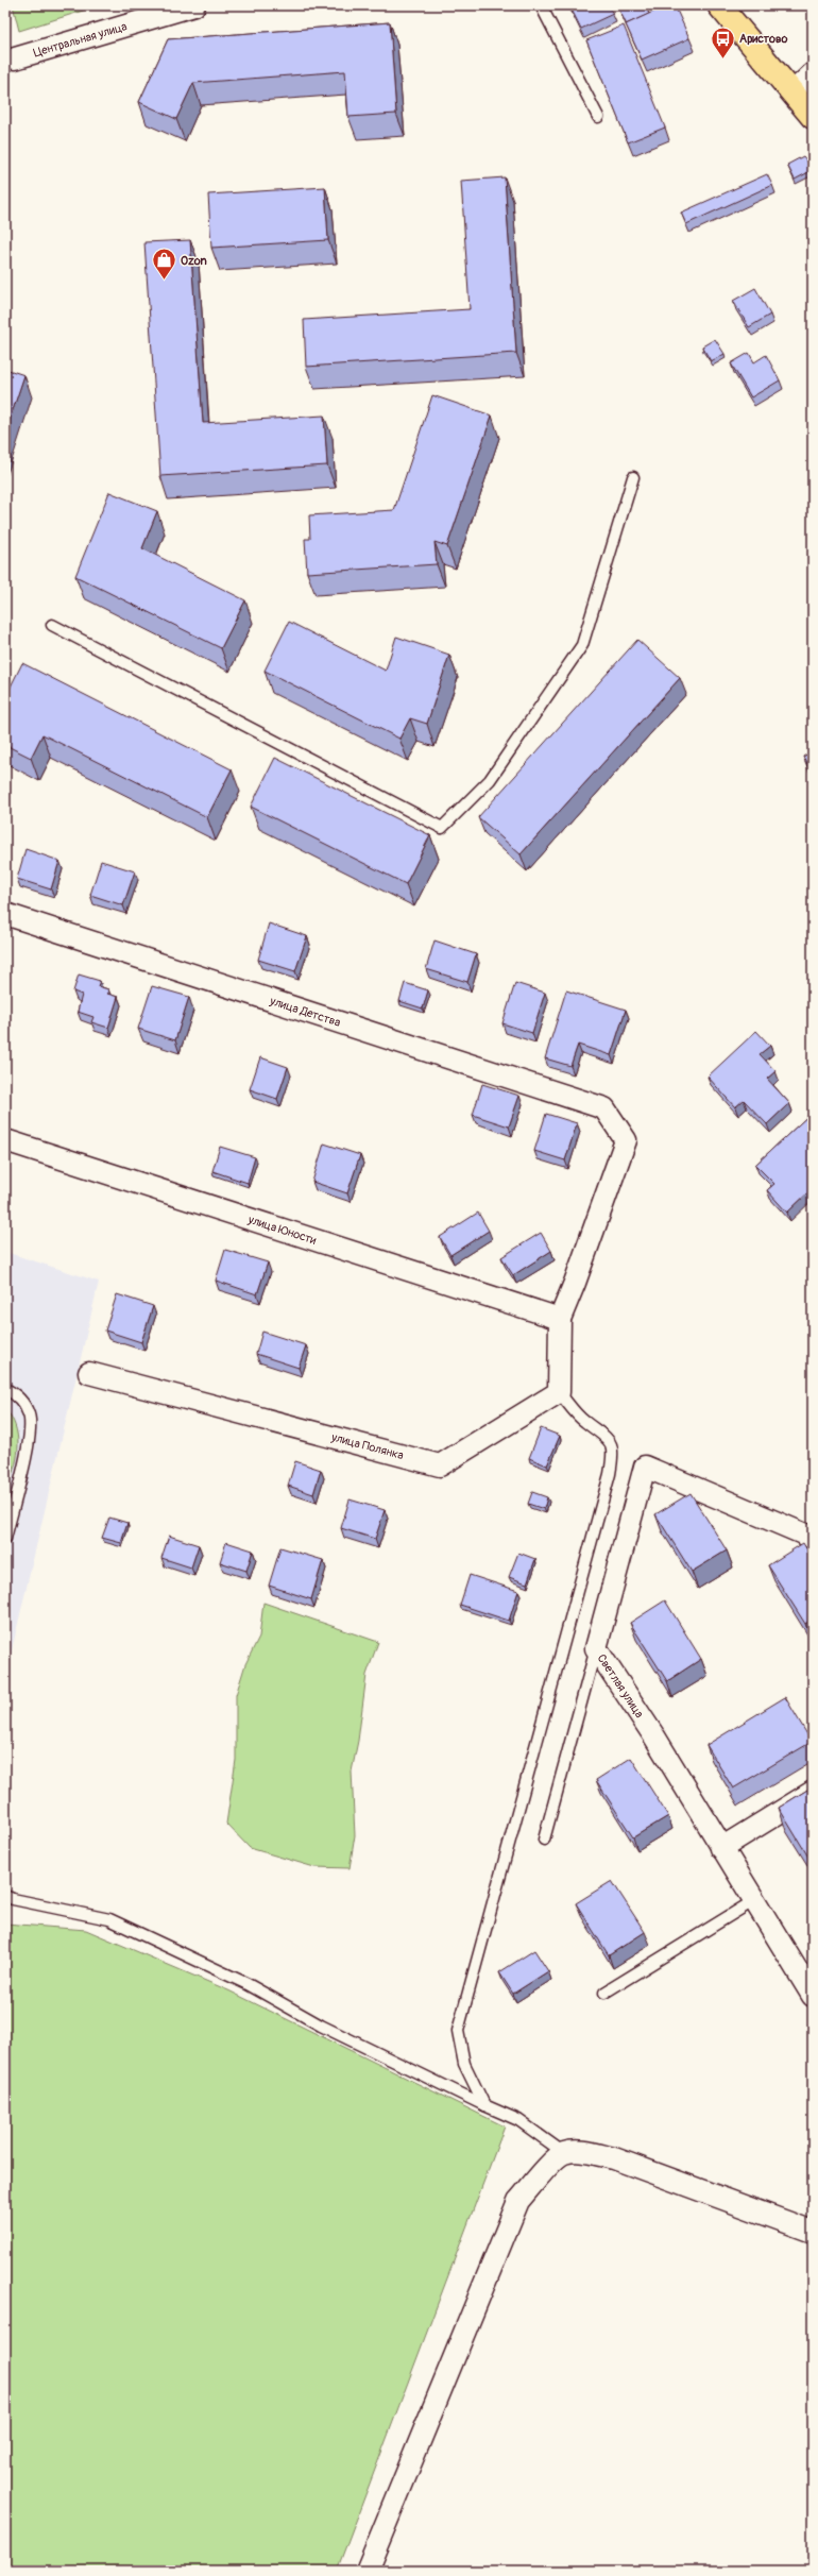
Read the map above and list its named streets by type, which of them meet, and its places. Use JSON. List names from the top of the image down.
{
  "streets": {
    "street": [
      "Центральная улица",
      "улица Детства",
      "улица Юности",
      "улица Полянка",
      "Светлая улица"
    ]
  },
  "crossings": [
    ["улица Детства", "улица Юности"]
  ],
  "places": {
    "bus stop": ["Аристово"],
    "shop": ["Ozon"]
  }
}
